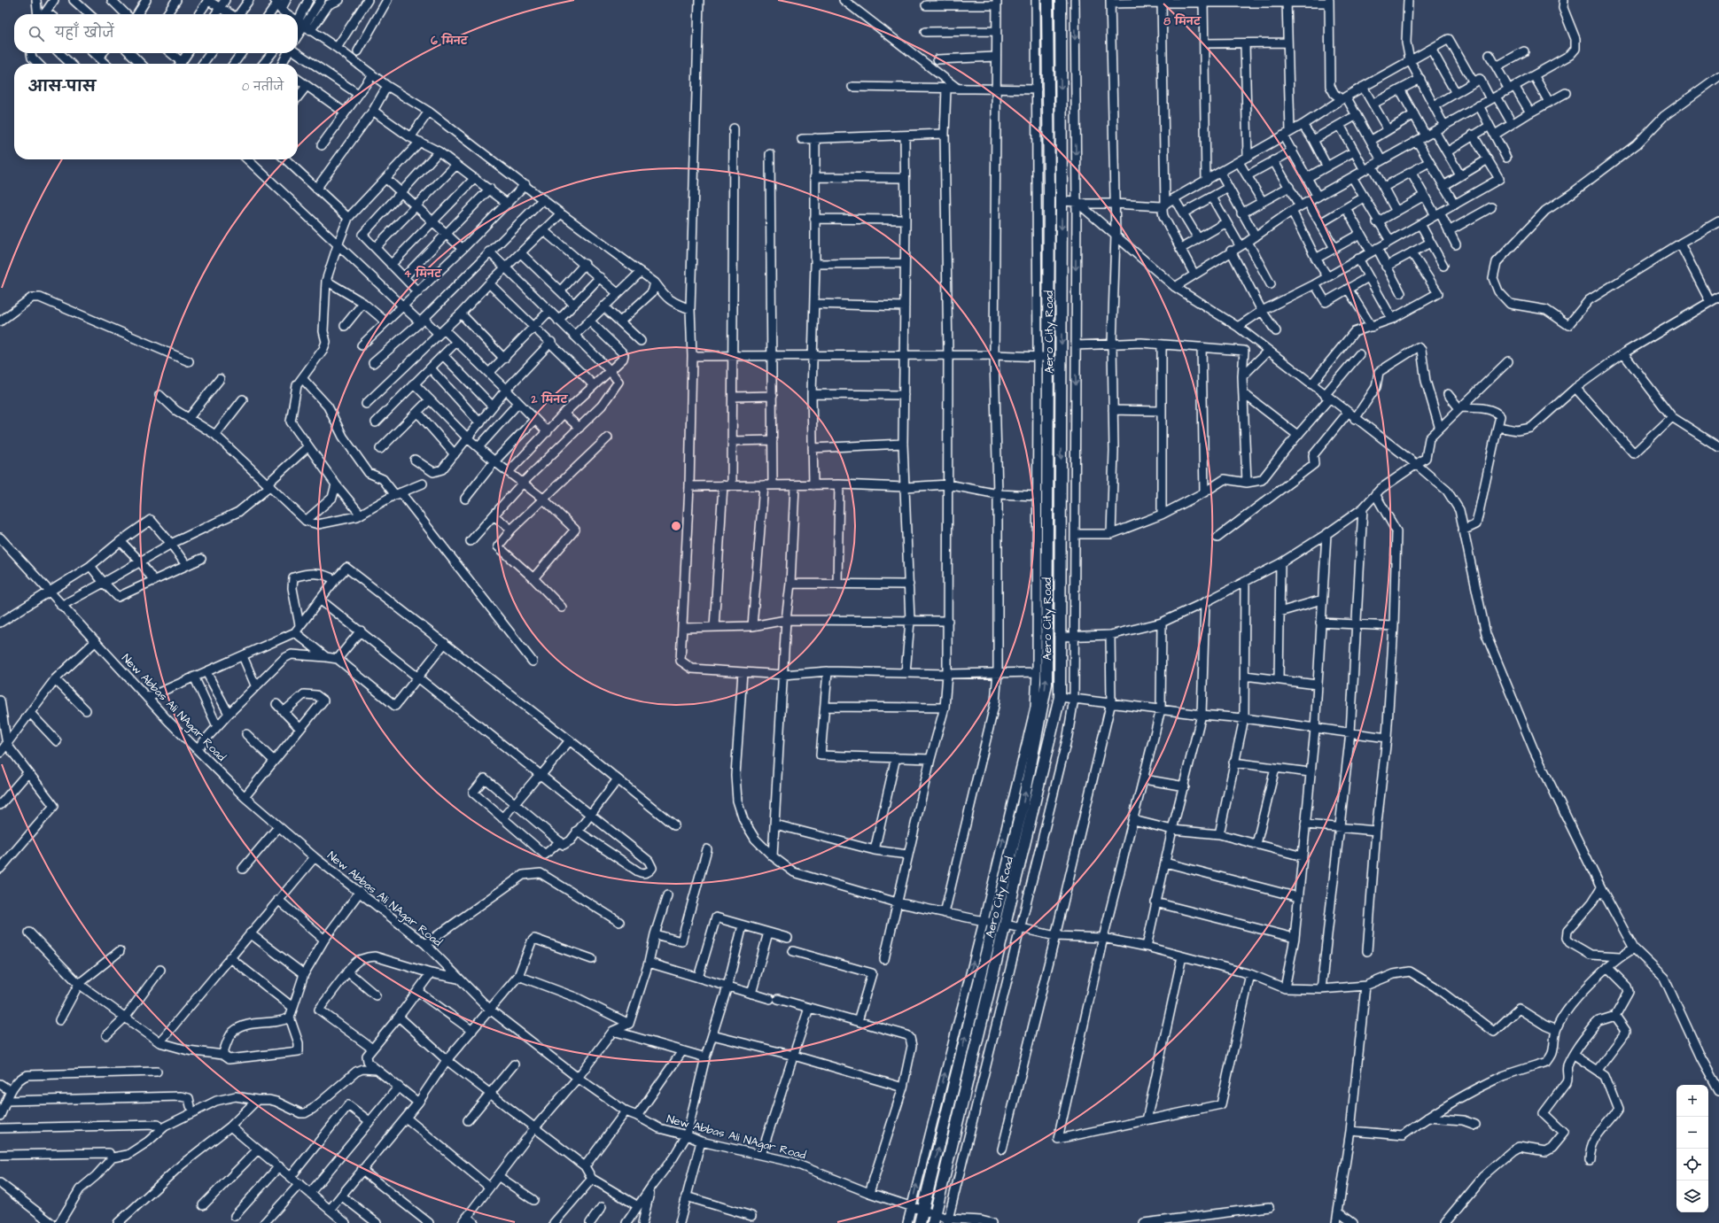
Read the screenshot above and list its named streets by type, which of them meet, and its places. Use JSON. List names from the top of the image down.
{
  "streets": {
    "street": ["Aero City Road", "New Abbas Ali NAgar Road"]
  },
  "crossings": [
    ["Aero City Road", "New Abbas Ali NAgar Road"]
  ],
  "page": {
    "search": "यहाँ खोजें",
    "heading": ["आस-पास", "0 नतीजे"],
    "map_buttons": ["+", "−"]
  },
  "rings": [
    "8 मिनट",
    "6 मिनट",
    "4 मिनट",
    "2 मिनट"
  ]
}
